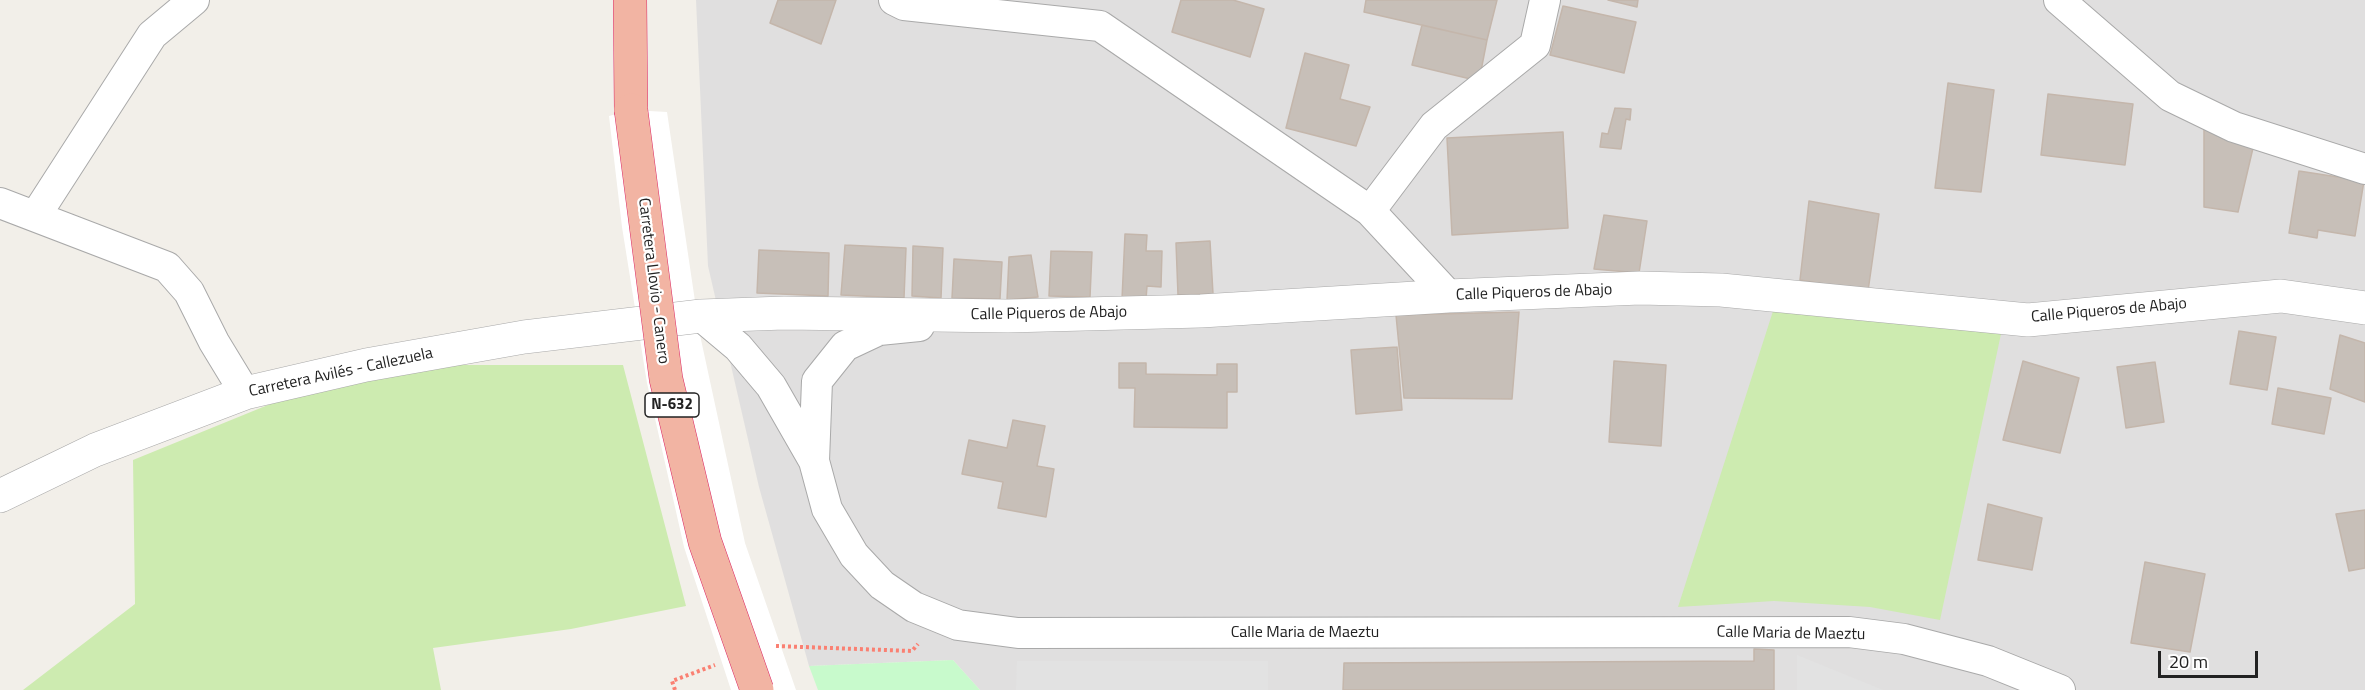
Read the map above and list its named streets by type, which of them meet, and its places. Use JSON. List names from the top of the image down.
{
  "streets": {
    "highway": ["Carretera Llovio - Canero", "N-632"],
    "street": ["Calle Piqueros de Abajo", "Carretera Avilés - Callezuela", "Calle Maria de Maeztu"]
  },
  "crossings": [
    ["Calle Piqueros de Abajo", "Carretera Avilés - Callezuela"],
    ["Calle Piqueros de Abajo", "Calle Maria de Maeztu"],
    ["Carretera Avilés - Callezuela", "Calle Maria de Maeztu"]
  ],
  "scale_bar": "20 m"
}
